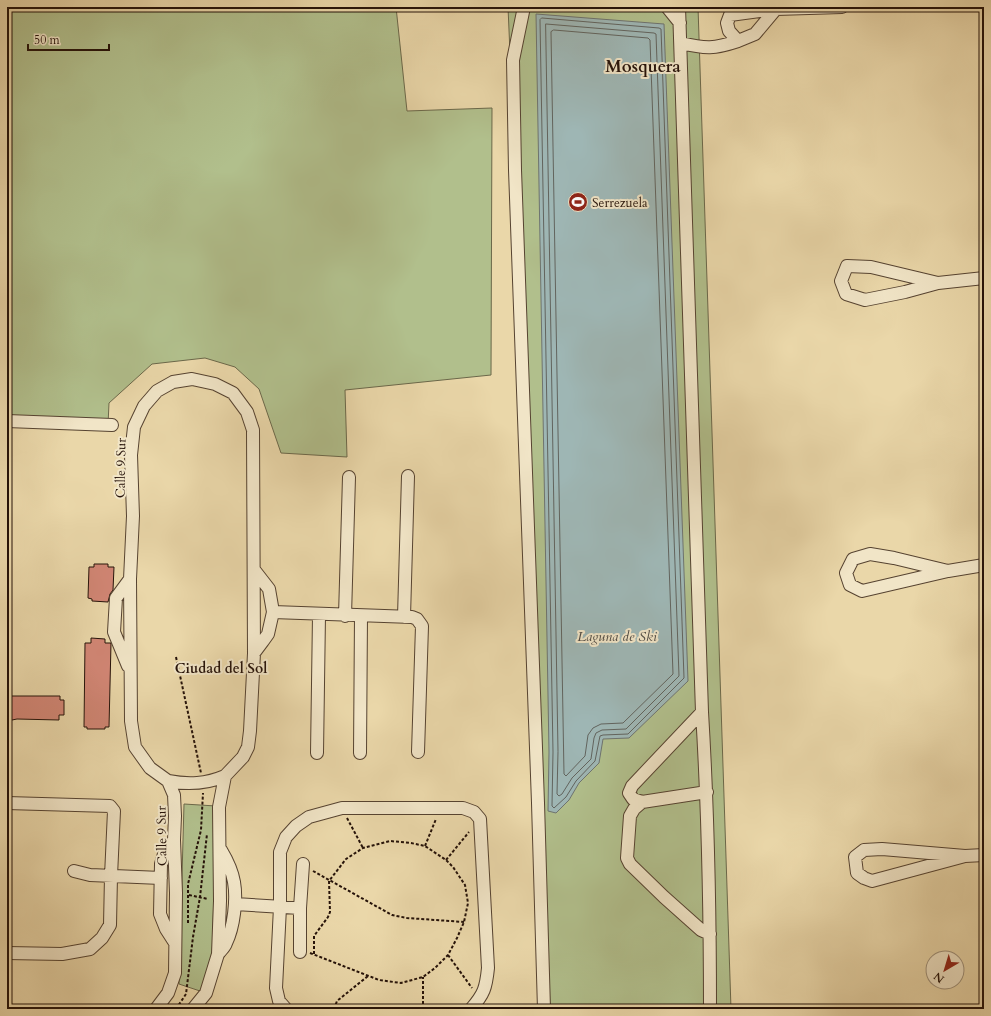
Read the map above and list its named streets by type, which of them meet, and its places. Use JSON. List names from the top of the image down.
{
  "streets": {
    "street": ["Calle 9 Sur"]
  },
  "districts": ["Mosquera", "Ciudad del Sol"],
  "water": ["Laguna de Ski"],
  "places": {
    "sports": ["Serrezuela"]
  },
  "scale_bar": "50 m",
  "north": "bottom left"
}
